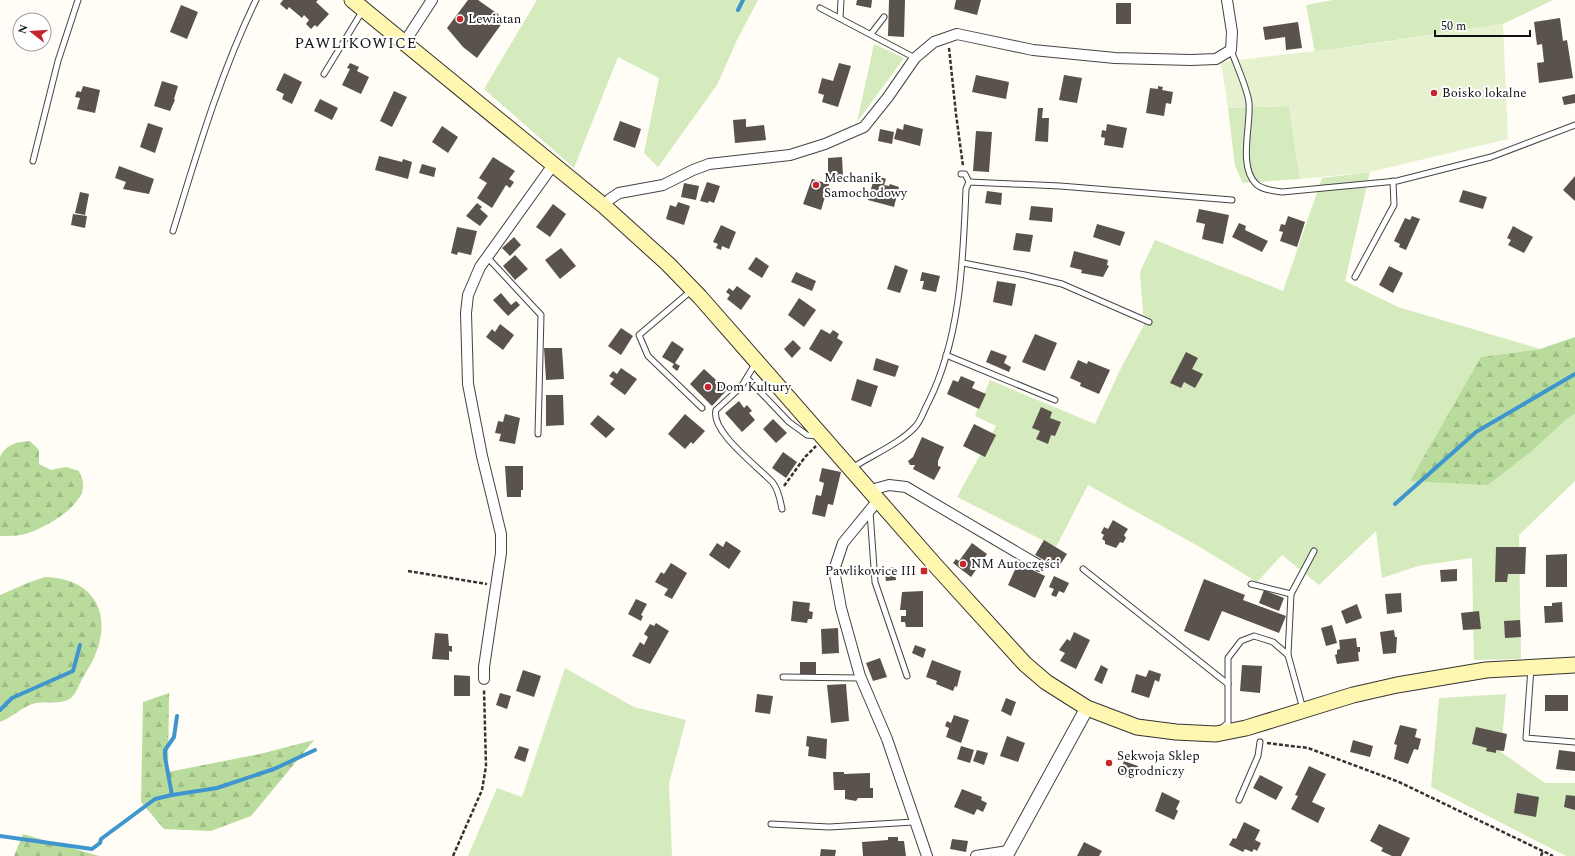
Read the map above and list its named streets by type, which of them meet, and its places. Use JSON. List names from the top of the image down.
{
  "districts": ["PAWLIKOWICE"],
  "places": {
    "other": [
      "Lewiatan",
      "Boisko lokalne",
      "Mechanik Samochodowy",
      "Dom Kultury",
      "NM Autoczęści",
      "Sekwoja Sklep Ogrodniczy"
    ],
    "transit": ["Pawlikowice III"]
  },
  "scale_bar": "50 m",
  "north": "left"
}
